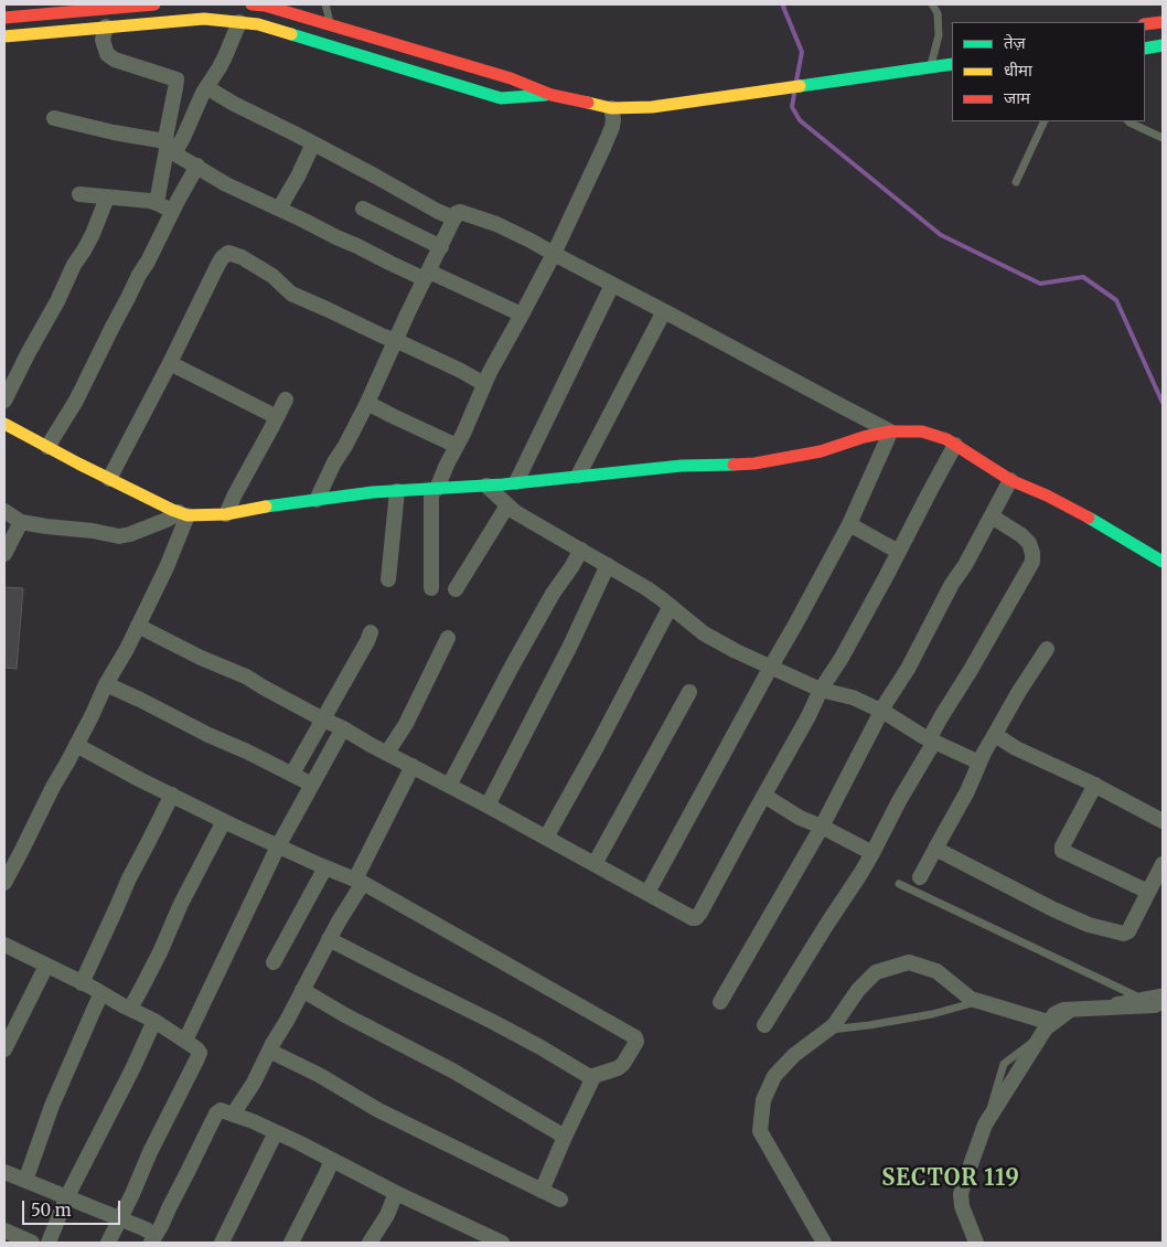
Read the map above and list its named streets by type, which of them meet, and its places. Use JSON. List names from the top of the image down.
{
  "districts": ["SECTOR 119"],
  "legend": ["तेज़", "धीमा", "जाम"],
  "scale_bar": "50 m"
}
